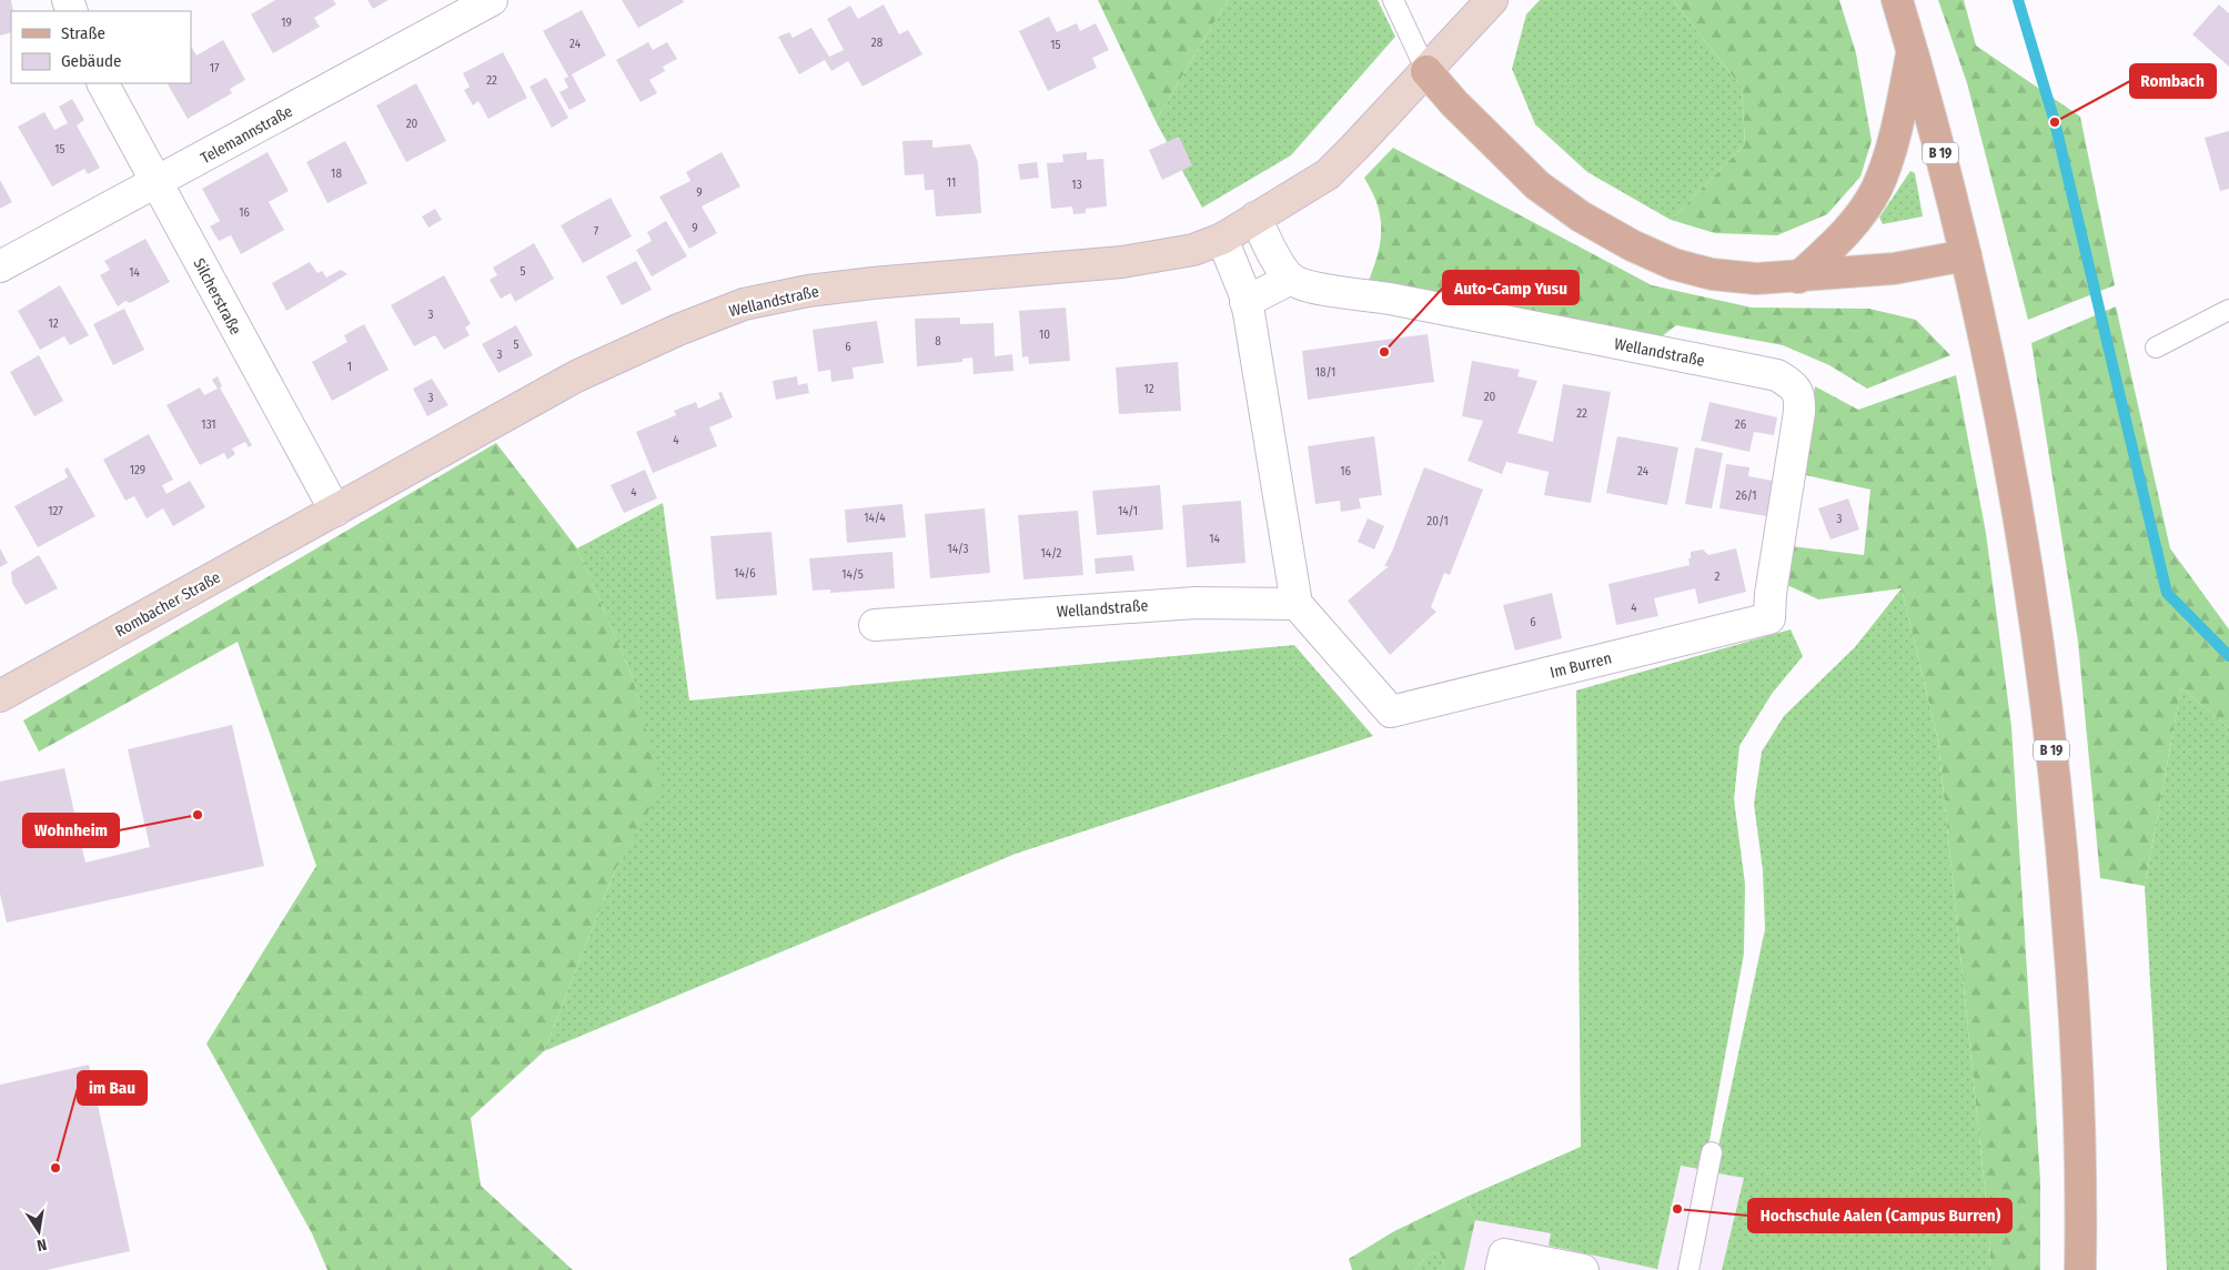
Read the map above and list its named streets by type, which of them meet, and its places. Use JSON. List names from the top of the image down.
{
  "streets": {
    "main road": ["B 19", "Wellandstraße", "Rombacher Straße"],
    "street": ["Telemannstraße", "Silcherstraße", "Im Burren"]
  },
  "crossings": [
    ["Telemannstraße", "Silcherstraße"],
    ["Silcherstraße", "Wellandstraße"],
    ["Silcherstraße", "Rombacher Straße"],
    ["Wellandstraße", "Rombacher Straße"],
    ["Wellandstraße", "Im Burren"]
  ],
  "places": [
    "Rombach",
    "Auto-Camp Yusu",
    "Wohnheim",
    "im Bau",
    "Hochschule Aalen (Campus Burren)"
  ],
  "house_numbers": [
    "19",
    "28",
    "24",
    "15",
    "17",
    "22",
    "20",
    "15",
    "18",
    "11",
    "13",
    "9",
    "16",
    "9",
    "7",
    "5",
    "14",
    "3",
    "12",
    "10",
    "8",
    "5",
    "6",
    "3",
    "1",
    "18/1",
    "12",
    "20",
    "3",
    "22",
    "131",
    "26",
    "4",
    "129",
    "16",
    "24",
    "4",
    "26/1",
    "127",
    "14/1",
    "14/4",
    "3",
    "20/1",
    "14",
    "14/3",
    "14/2",
    "14/6",
    "14/5",
    "2",
    "4",
    "6"
  ],
  "legend": ["Straße", "Gebäude"],
  "north": "bottom"
}
